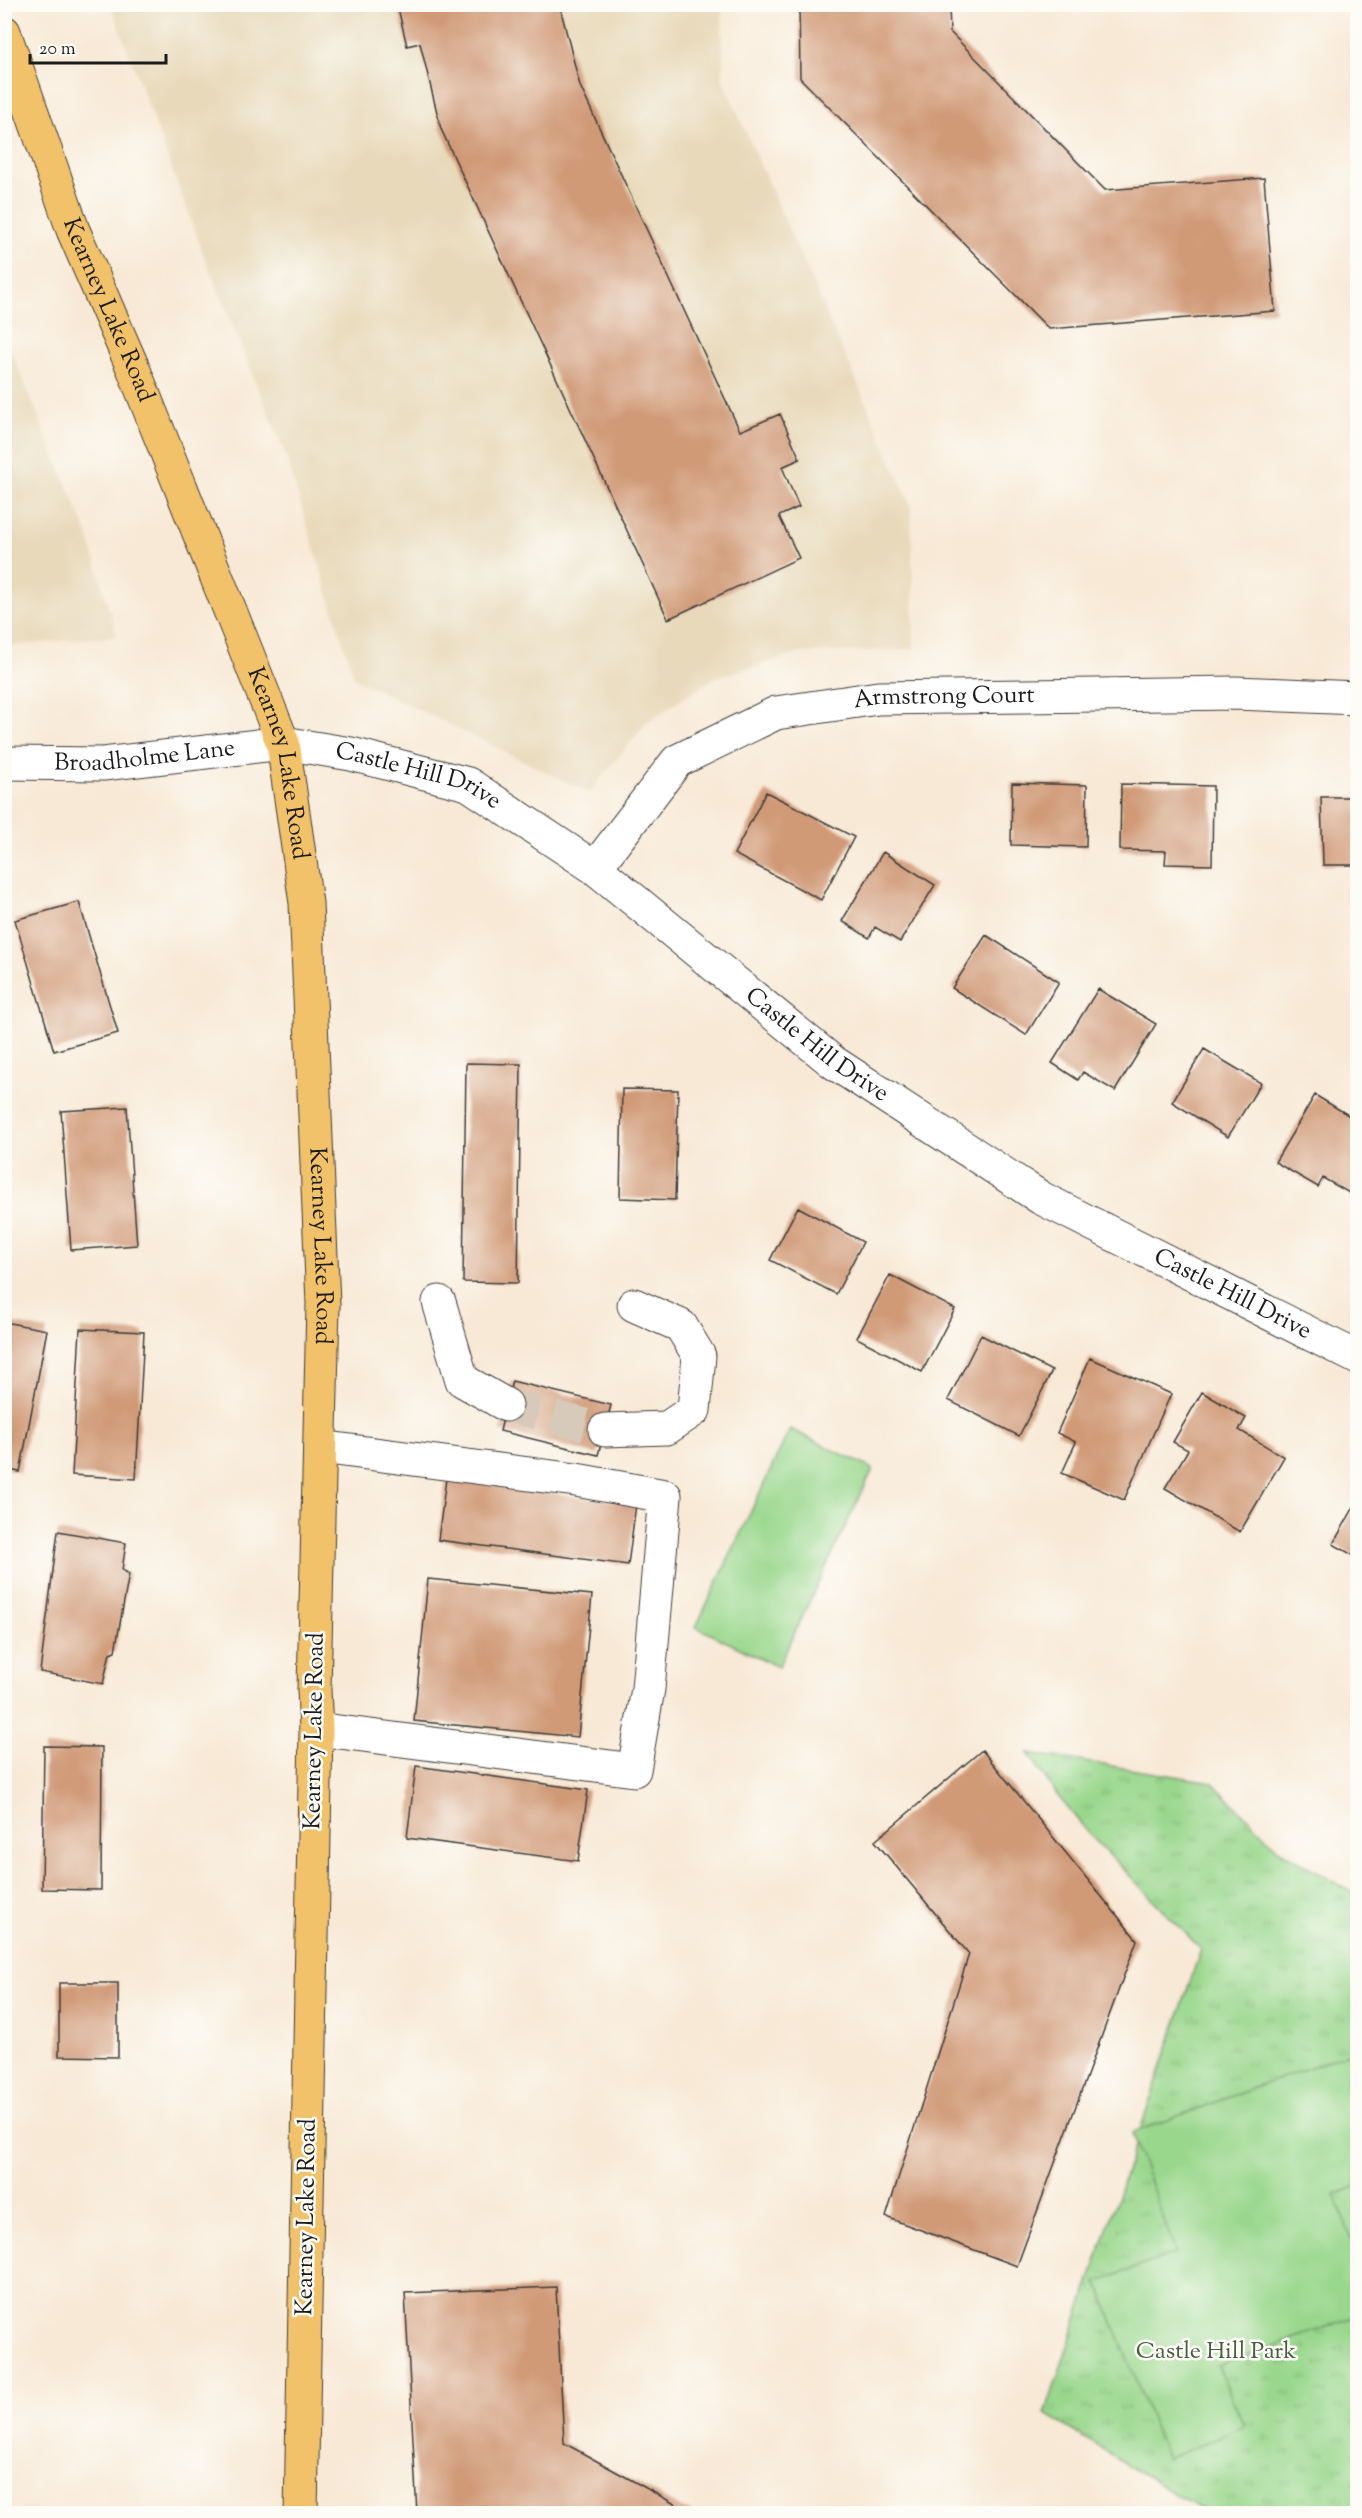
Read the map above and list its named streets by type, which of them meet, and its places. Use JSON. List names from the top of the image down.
{
  "streets": {
    "main road": ["Kearney Lake Road"],
    "street": ["Armstrong Court", "Broadholme Lane", "Castle Hill Drive"]
  },
  "crossings": [
    ["Kearney Lake Road", "Broadholme Lane"],
    ["Kearney Lake Road", "Castle Hill Drive"],
    ["Armstrong Court", "Castle Hill Drive"],
    ["Broadholme Lane", "Castle Hill Drive"]
  ],
  "parks": ["Castle Hill Park"],
  "scale_bar": "20 m"
}
